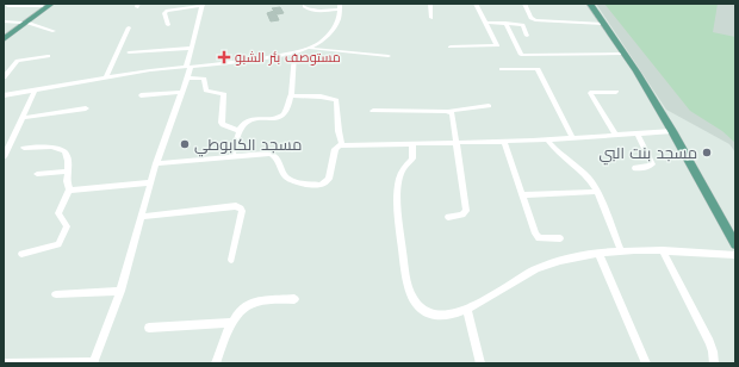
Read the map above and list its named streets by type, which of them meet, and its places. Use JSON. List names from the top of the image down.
{
  "places": {
    "health": ["مستوصف بئر الشبو"],
    "other": ["مسجد الكابوطي", "مسجد بنت البي"]
  }
}
